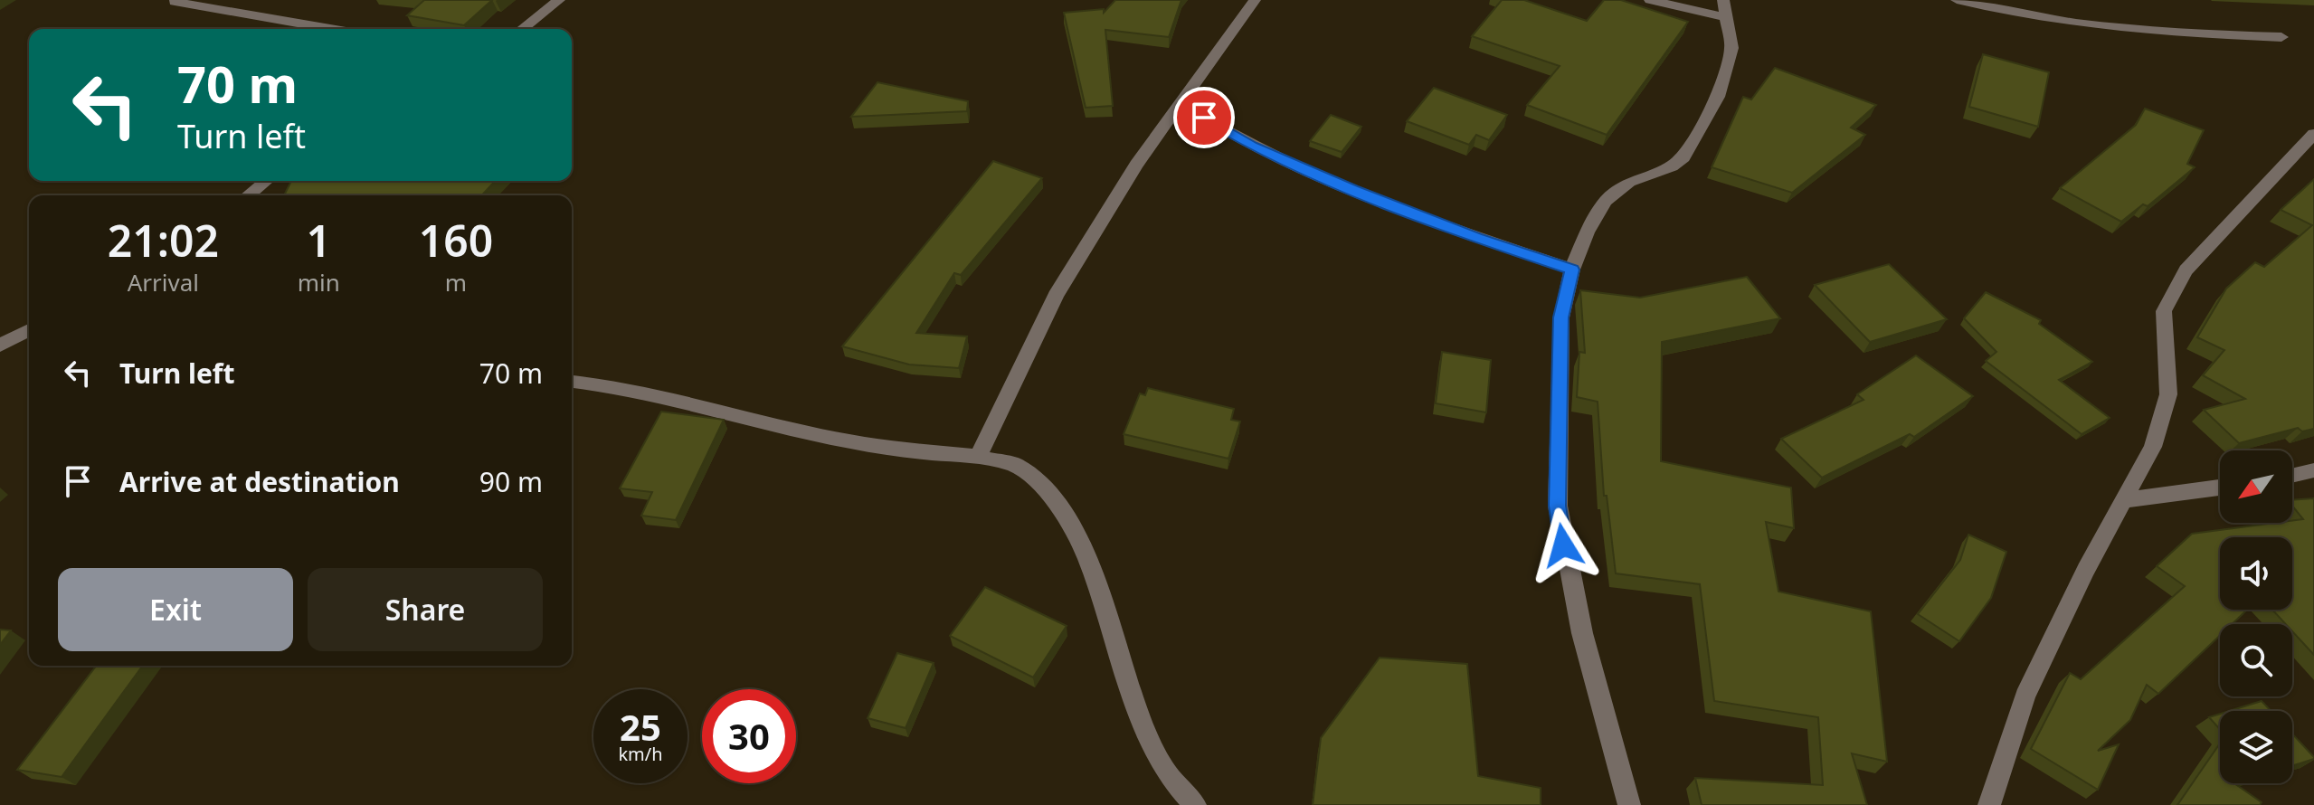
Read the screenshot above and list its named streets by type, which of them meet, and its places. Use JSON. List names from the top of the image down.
{
  "north": "bottom left",
  "page": {
    "turn": ["70 m", "Turn left"],
    "eta": [
      "21:02",
      "Arrival",
      "1",
      "min",
      "160",
      "m"
    ],
    "list": [
      {
        "name": "Turn left",
        "value": "70 m"
      },
      {
        "name": "Arrive at destination",
        "value": "90 m"
      }
    ],
    "buttons": ["Exit", "Share"],
    "speed": "25 km/h",
    "limit": "30"
  }
}
